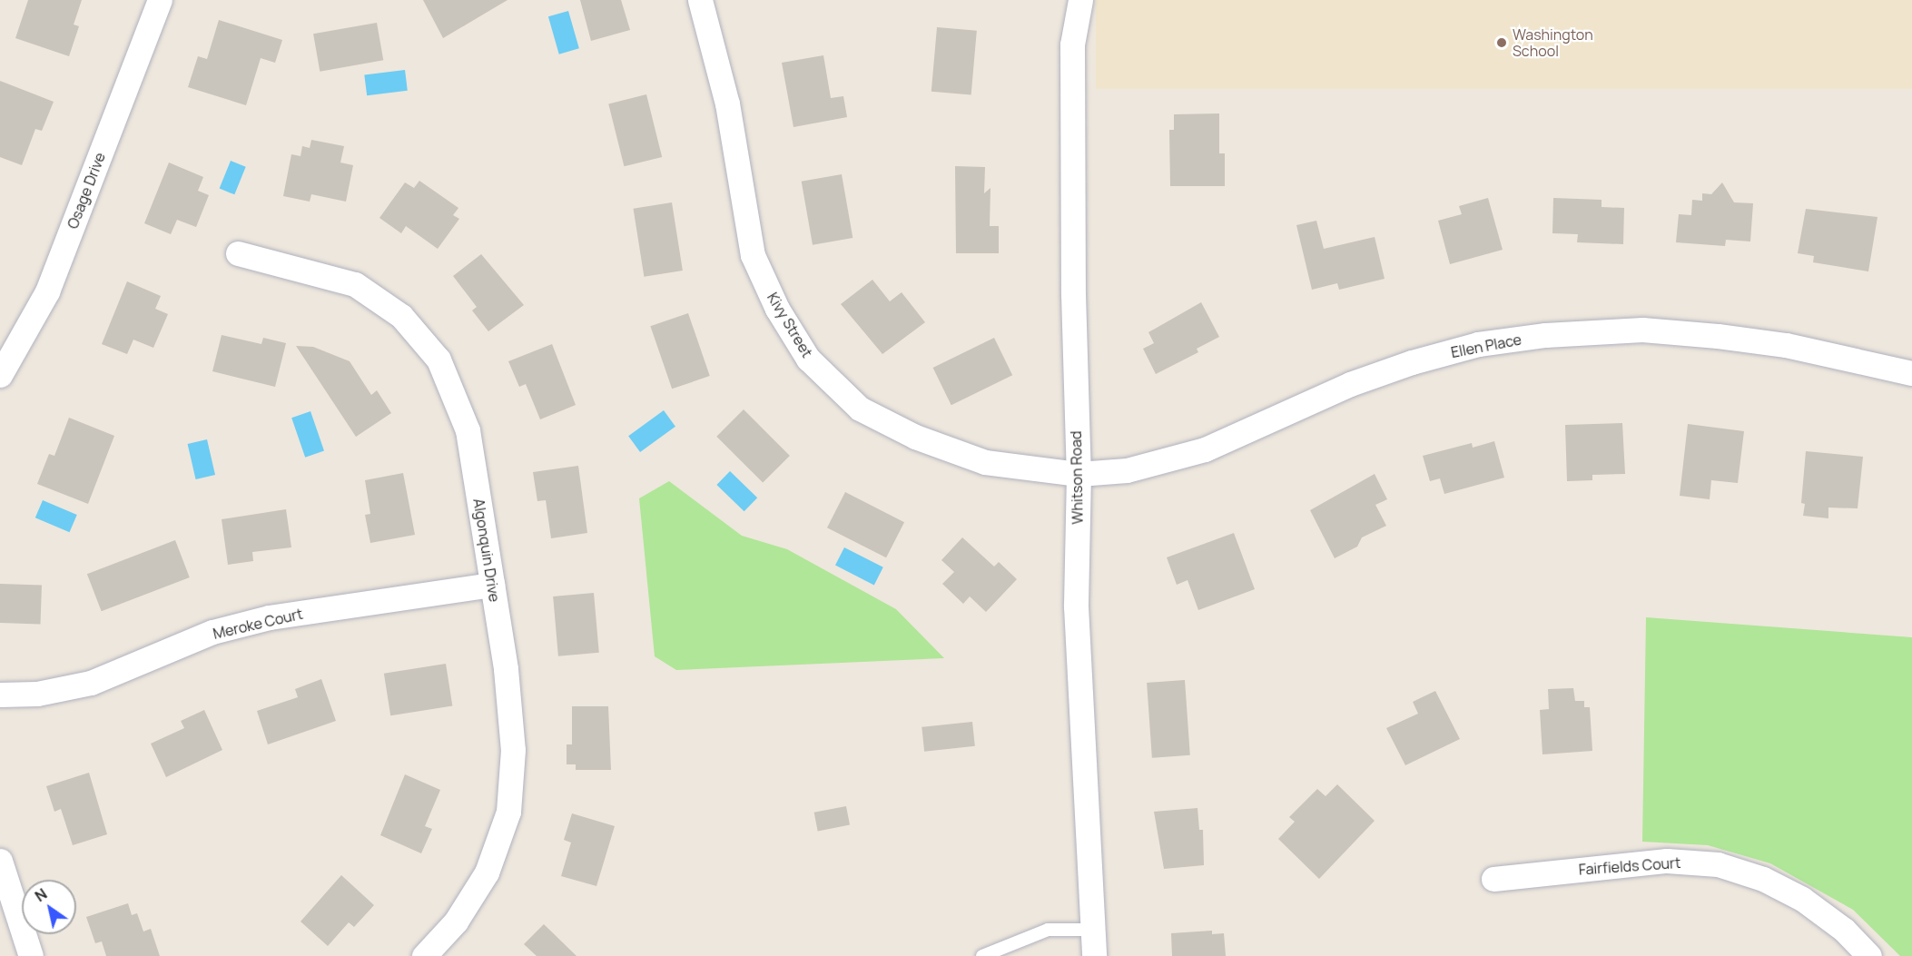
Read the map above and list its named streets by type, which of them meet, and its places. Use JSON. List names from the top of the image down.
{
  "streets": {
    "street": [
      "Osage Drive",
      "Kivy Street",
      "Ellen Place",
      "Whitson Road",
      "Algonquin Drive",
      "Meroke Court",
      "Fairfields Court"
    ]
  },
  "crossings": [
    ["Kivy Street", "Ellen Place"],
    ["Kivy Street", "Whitson Road"],
    ["Ellen Place", "Whitson Road"],
    ["Algonquin Drive", "Meroke Court"]
  ],
  "places": ["Washington School"],
  "north": "top left"
}
